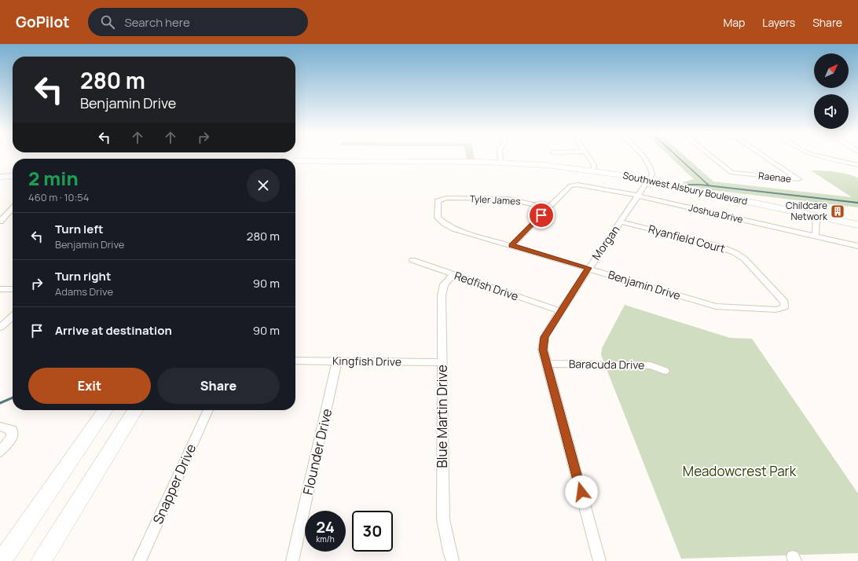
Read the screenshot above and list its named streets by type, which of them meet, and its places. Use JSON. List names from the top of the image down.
{
  "streets": {
    "main road": ["Southwest Alsbury Boulevard"],
    "street": [
      "Raenae",
      "Tyler James",
      "Joshua Drive",
      "Ryanfield Court",
      "Morgan",
      "Benjamin Drive",
      "Redfish Drive",
      "Kingfish Drive",
      "Baracuda Drive",
      "Blue Martin Drive",
      "Flounder Drive",
      "Snapper Drive"
    ]
  },
  "crossings": [
    ["Southwest Alsbury Boulevard", "Morgan"],
    ["Tyler James", "Joshua Drive"],
    ["Tyler James", "Benjamin Drive"],
    ["Joshua Drive", "Morgan"],
    ["Ryanfield Court", "Morgan"],
    ["Ryanfield Court", "Benjamin Drive"],
    ["Morgan", "Benjamin Drive"],
    ["Morgan", "Redfish Drive"],
    ["Morgan", "Baracuda Drive"],
    ["Redfish Drive", "Blue Martin Drive"],
    ["Kingfish Drive", "Blue Martin Drive"],
    ["Kingfish Drive", "Flounder Drive"]
  ],
  "parks": ["Meadowcrest Park"],
  "places": {
    "building": ["Childcare Network"]
  },
  "north": "top right",
  "page": {
    "header": "GoPilot",
    "search": "Search here",
    "nav": ["Map", "Layers", "Share"],
    "turn": ["280 m", "Benjamin Drive"],
    "heading": ["2 min", "460 m · 10:54"],
    "list": [
      {
        "name": "Turn left",
        "note": "Benjamin Drive",
        "value": "280 m"
      },
      {
        "name": "Turn right",
        "note": "Adams Drive",
        "value": "90 m"
      },
      {
        "name": "Arrive at destination",
        "value": "90 m"
      }
    ],
    "buttons": ["Exit", "Share"],
    "speed": "24 km/h",
    "limit": "30"
  }
}
